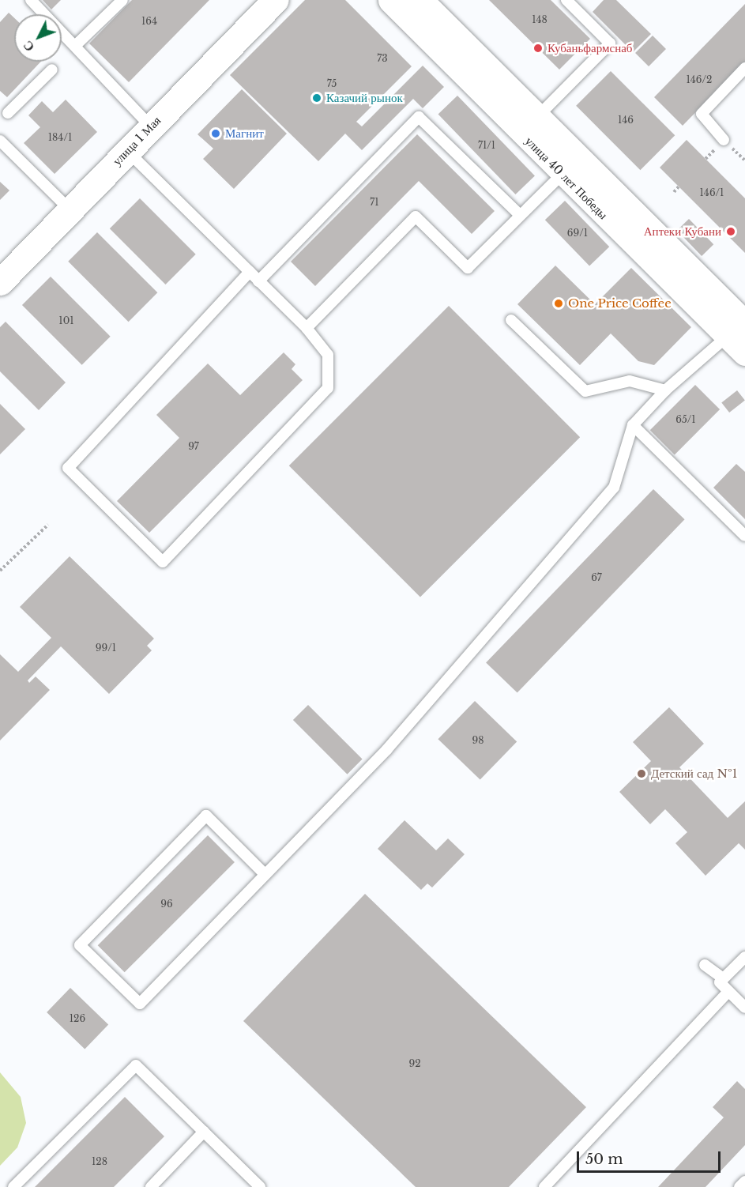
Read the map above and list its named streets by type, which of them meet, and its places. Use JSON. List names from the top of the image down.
{
  "streets": {
    "main road": ["улица 1 Мая", "улица 40 лет Победы"]
  },
  "places": [
    "Кубаньфармснаб",
    "Казачий рынок",
    "Магнит",
    "Аптеки Кубани",
    "One Price Coffee",
    "Детский сад №1"
  ],
  "house_numbers": [
    "148",
    "164",
    "73",
    "146/2",
    "75",
    "146",
    "184/1",
    "71/1",
    "146/1",
    "71",
    "69/1",
    "101",
    "65/1",
    "97",
    "67",
    "99/1",
    "98",
    "96",
    "126",
    "92",
    "128"
  ],
  "scale_bar": "50 m",
  "north": "bottom left"
}
